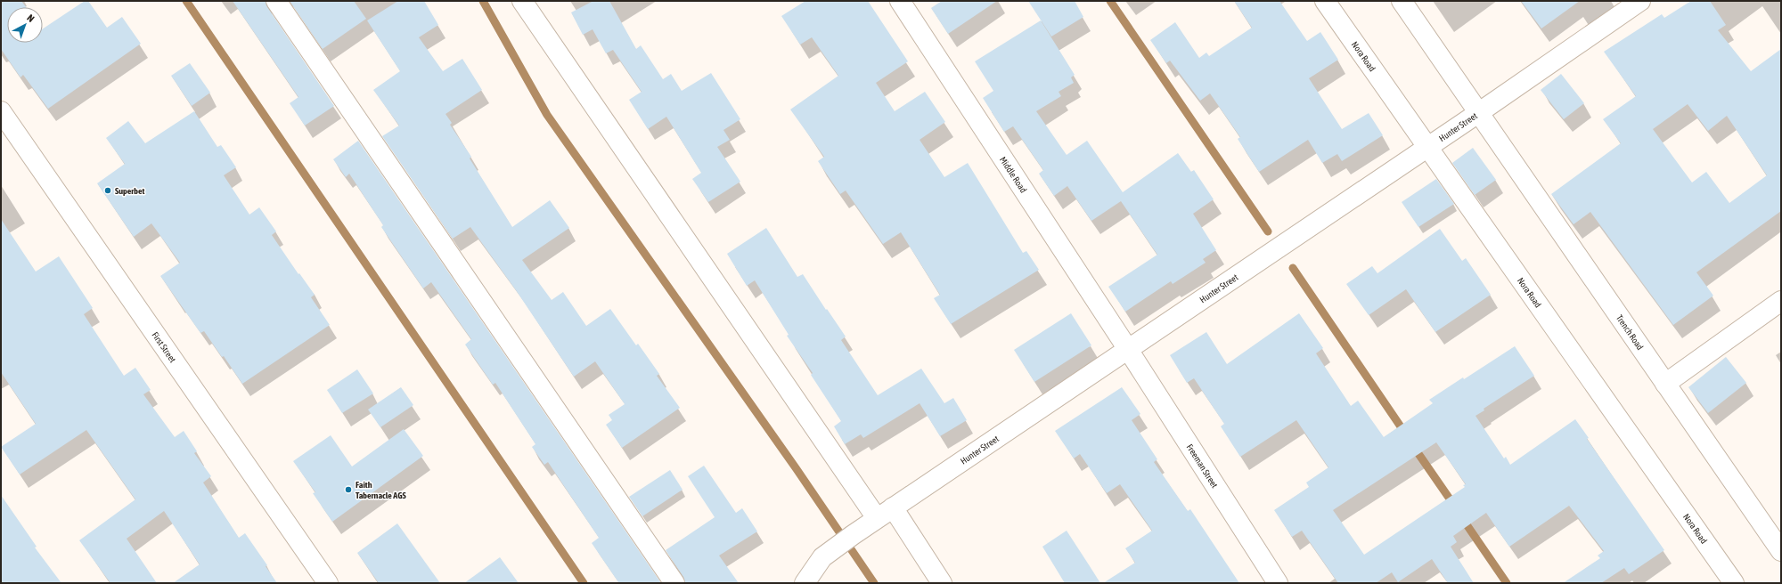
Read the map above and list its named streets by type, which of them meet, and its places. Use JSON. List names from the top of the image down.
{
  "streets": {
    "street": [
      "Nora Road",
      "Hunter Street",
      "Middle Road",
      "Trench Road",
      "First Street",
      "Freeman Street"
    ]
  },
  "crossings": [
    ["Nora Road", "Hunter Street"],
    ["Hunter Street", "Middle Road"],
    ["Hunter Street", "Trench Road"],
    ["Hunter Street", "Freeman Street"],
    ["Middle Road", "Freeman Street"]
  ],
  "places": ["Superbet", "Faith Tabernacle AGS"],
  "north": "top right"
}
